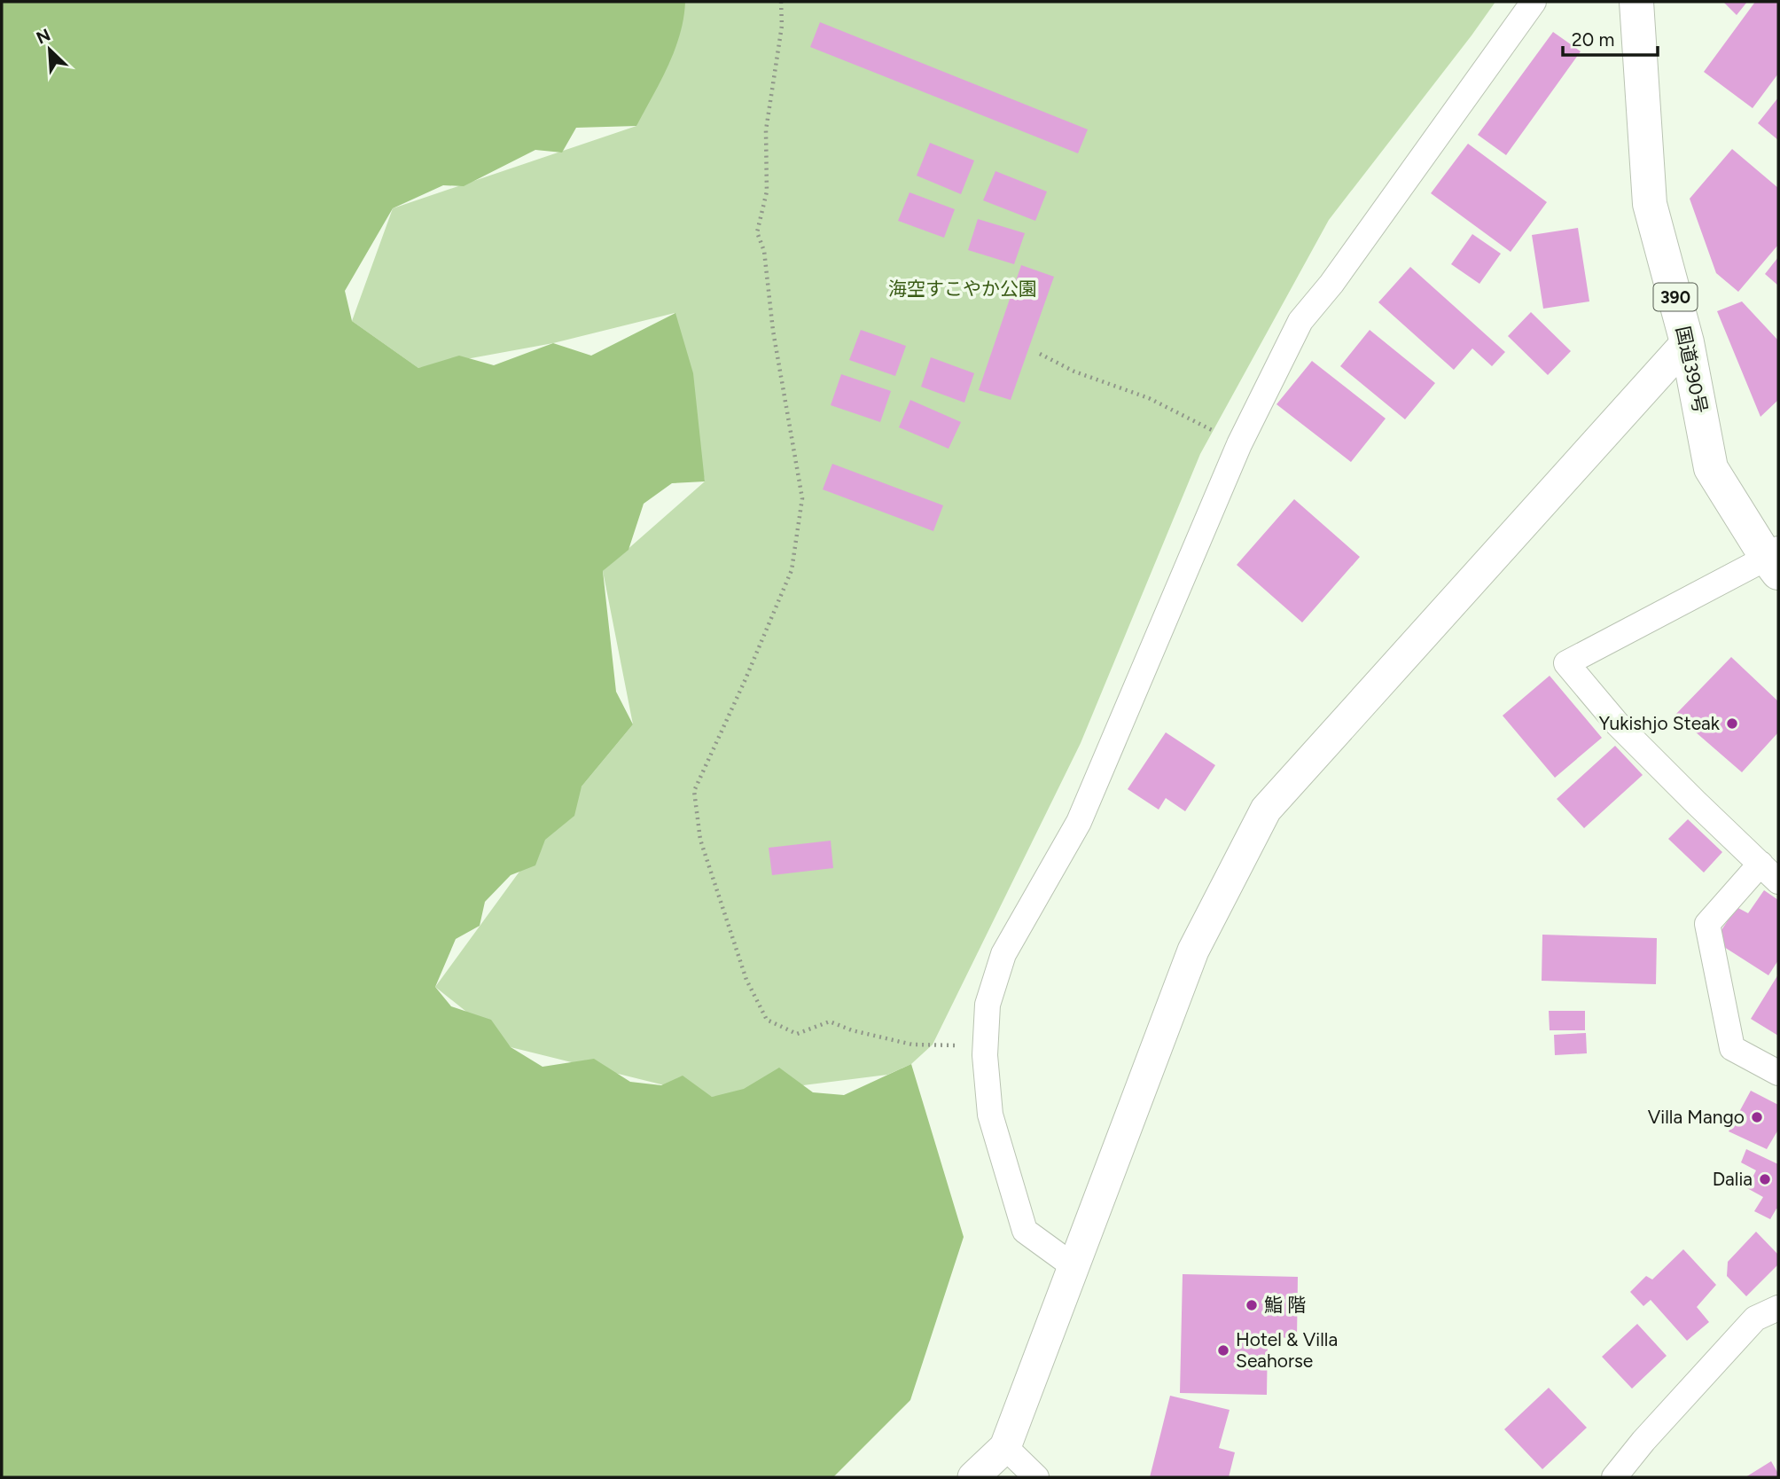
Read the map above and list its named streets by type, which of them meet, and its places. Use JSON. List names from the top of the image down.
{
  "streets": {
    "highway": ["390", "国道390号"]
  },
  "parks": ["海空すこやか公園"],
  "places": [
    "Yukishjo Steak",
    "Villa Mango",
    "Dalia",
    "鮨 階",
    "Hotel & Villa Seahorse"
  ],
  "scale_bar": "20 m",
  "north": "top left"
}
